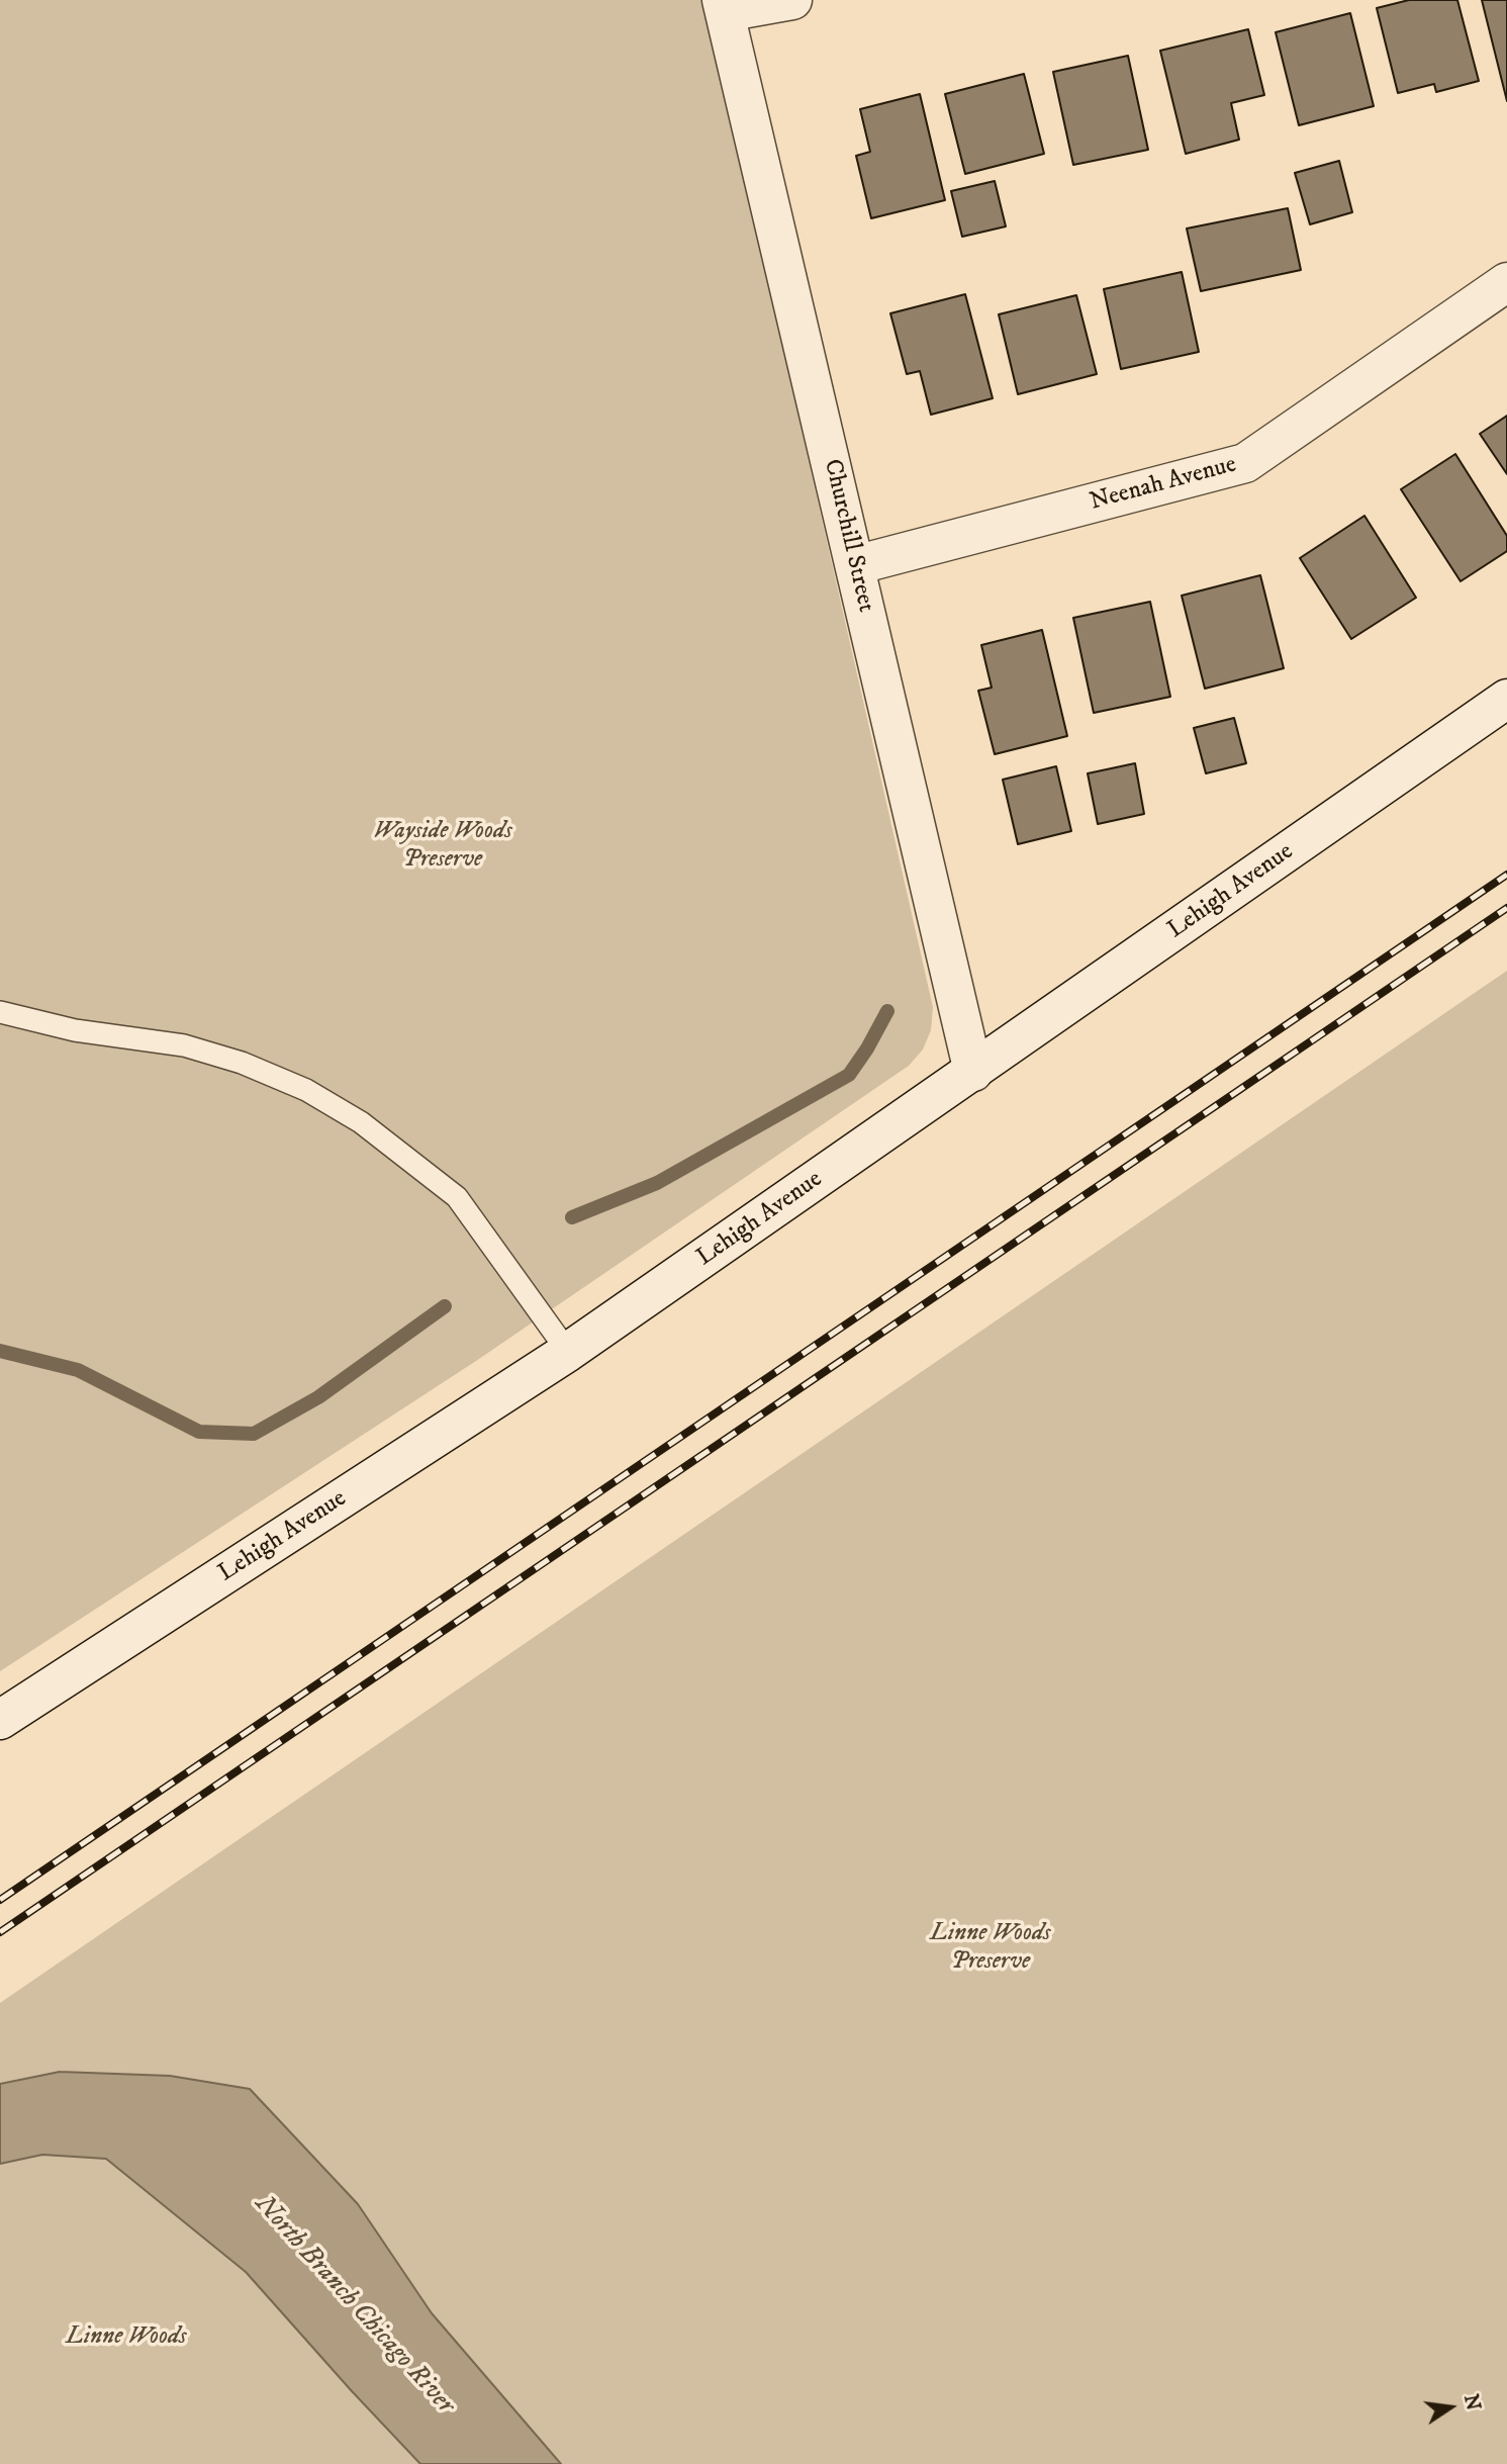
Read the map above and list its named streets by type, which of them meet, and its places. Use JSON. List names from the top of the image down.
{
  "streets": {
    "street": ["Neenah Avenue", "Churchill Street", "Lehigh Avenue"]
  },
  "crossings": [
    ["Neenah Avenue", "Churchill Street"],
    ["Churchill Street", "Lehigh Avenue"]
  ],
  "water": ["North Branch Chicago River"],
  "parks": ["Wayside Woods Preserve", "Linne Woods Preserve", "Linne Woods"],
  "north": "right"
}
